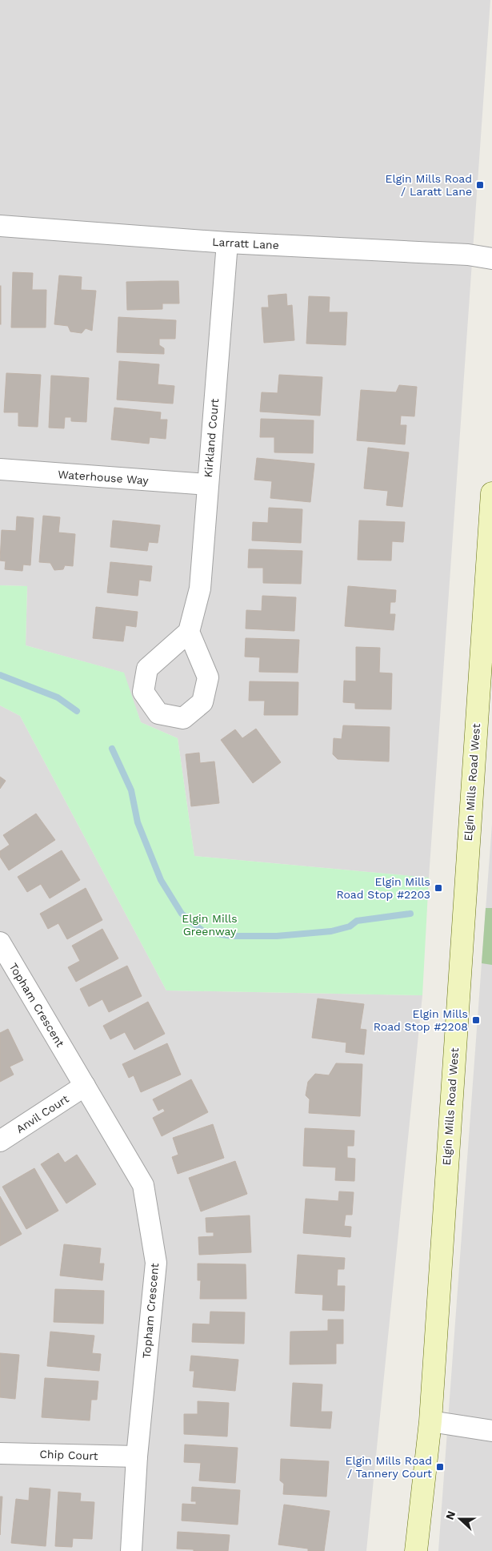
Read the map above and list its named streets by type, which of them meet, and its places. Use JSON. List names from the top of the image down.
{
  "streets": {
    "main road": ["Elgin Mills Road West"],
    "street": [
      "Larratt Lane",
      "Kirkland Court",
      "Waterhouse Way",
      "Topham Crescent",
      "Anvil Court",
      "Chip Court"
    ]
  },
  "crossings": [
    ["Larratt Lane", "Kirkland Court"],
    ["Kirkland Court", "Waterhouse Way"],
    ["Topham Crescent", "Anvil Court"],
    ["Topham Crescent", "Chip Court"]
  ],
  "parks": ["Elgin Mills Greenway"],
  "places": {
    "transit": [
      "Elgin Mills Road / Laratt Lane",
      "Elgin Mills Road Stop #2203",
      "Elgin Mills Road Stop #2208",
      "Elgin Mills Road / Tannery Court"
    ]
  },
  "north": "left"
}
